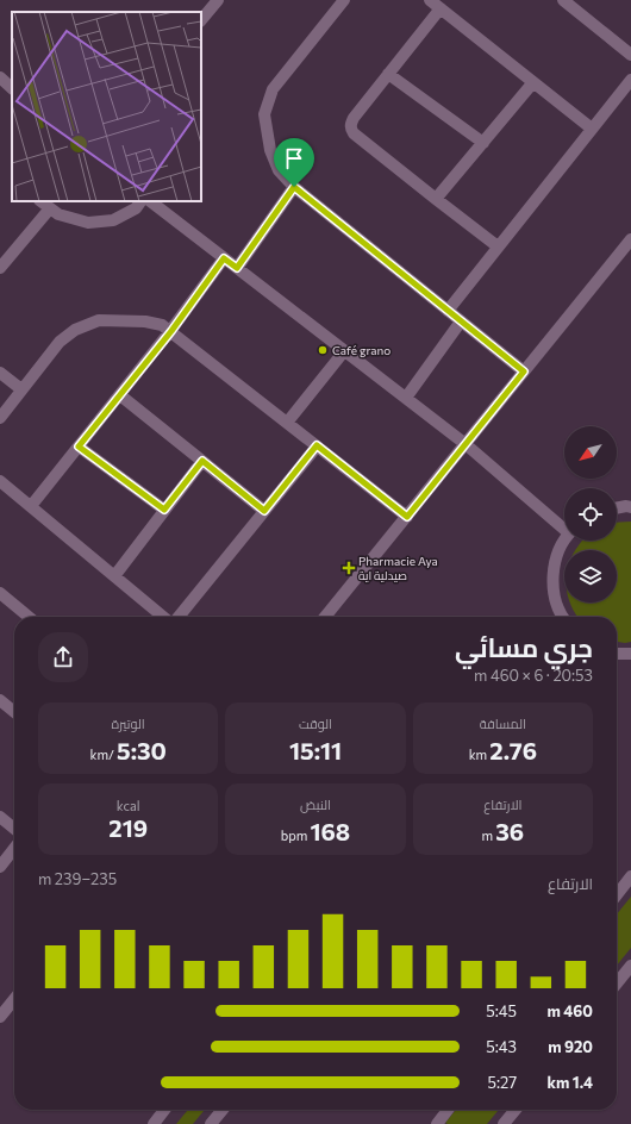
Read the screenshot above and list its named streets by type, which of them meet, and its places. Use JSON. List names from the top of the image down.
{
  "places": {
    "other": ["Café grano"],
    "health": ["Pharmacie Aya صيدلية اية"]
  },
  "north": "bottom left",
  "page": {
    "heading": ["جري مسائي", "20:53 · 6 × 460 m"],
    "stats": [
      ["المسافة", "2.76 km"],
      ["الوقت", "15:11"],
      ["الوتيرة", "5:30 /km"],
      ["الارتفاع", "36 m"],
      ["النبض", "168 bpm"],
      ["kcal", "219"]
    ],
    "chart": ["الارتفاع", "235–239 m"],
    "list": [
      {
        "name": "460 m",
        "note": "5:45"
      },
      {
        "name": "920 m",
        "note": "5:43"
      },
      {
        "name": "1.4 km",
        "note": "5:27"
      }
    ]
  }
}
